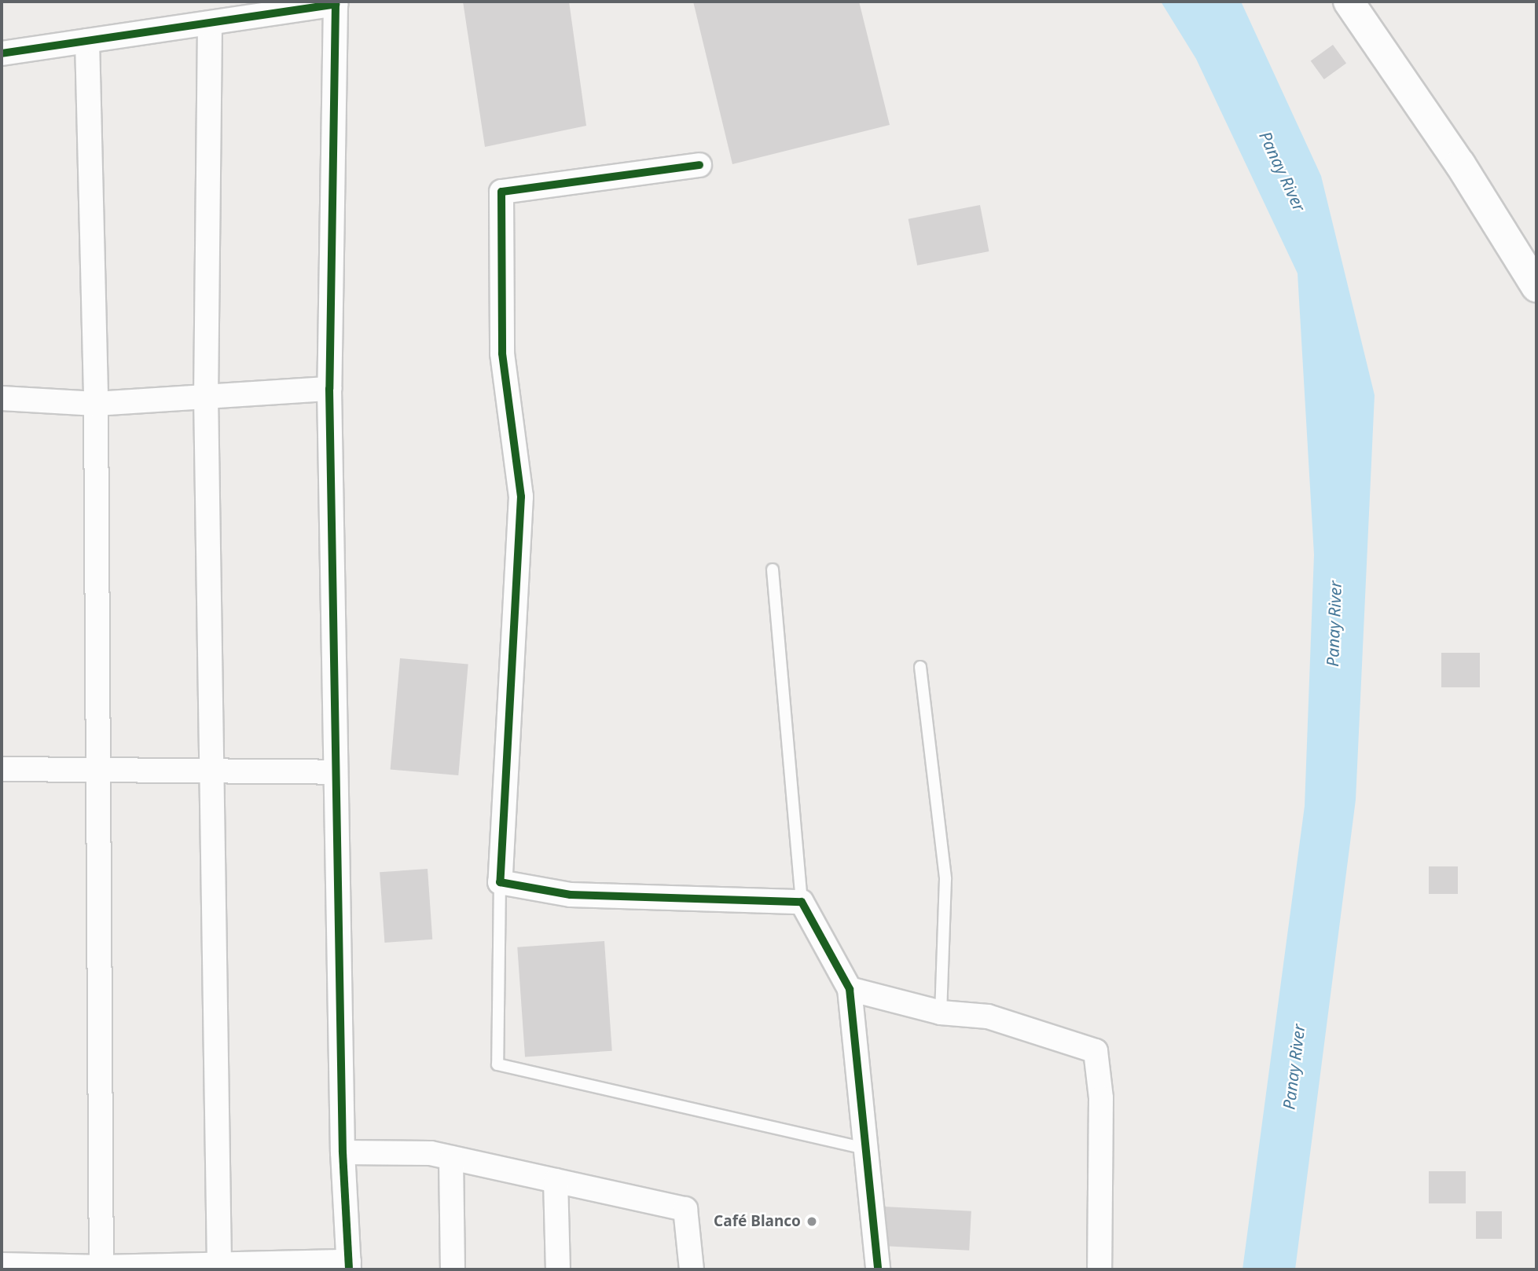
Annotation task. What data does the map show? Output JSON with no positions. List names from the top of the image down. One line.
{"water":["Panay River"],"places":["Café Blanco"]}
